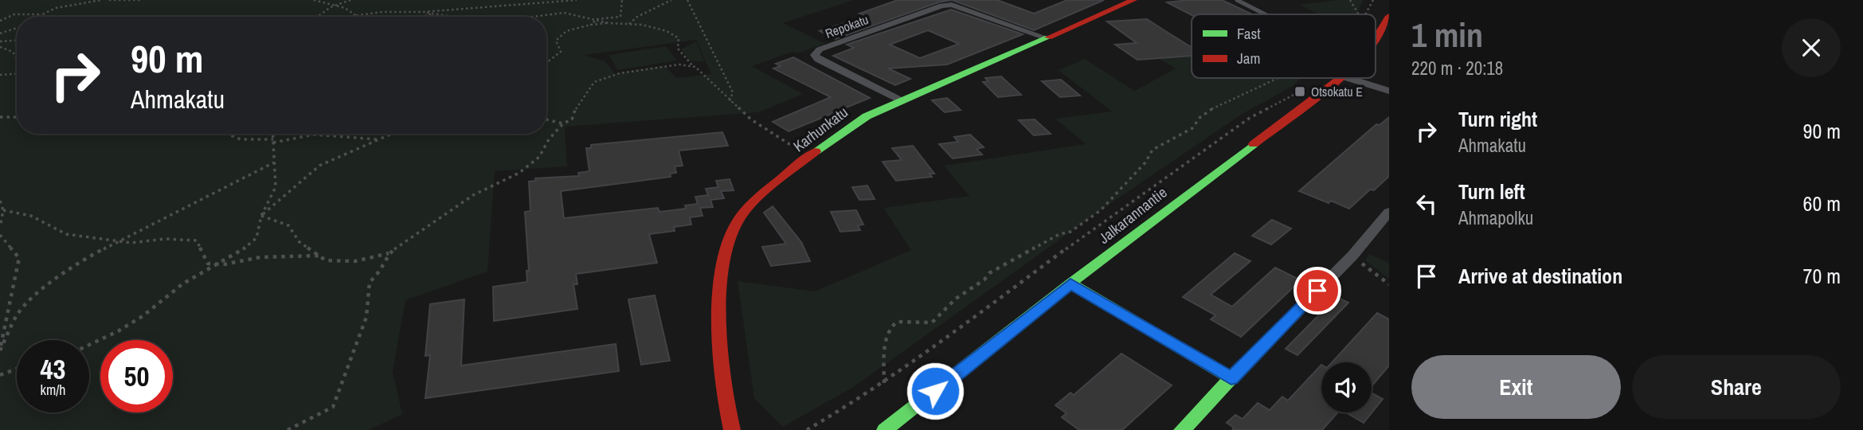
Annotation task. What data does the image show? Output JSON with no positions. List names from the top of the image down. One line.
{"streets":{"street":["Repokatu","Karhunkatu","Jalkarannantie"]},"crossings":[["Repokatu","Karhunkatu"]],"places":{"transit":["Otsokatu E"]},"legend":["Fast","Jam"],"page":{"heading":["1 min","220 m · 20:18"],"turn":["90 m","Ahmakatu"],"list":[{"name":"Turn right","note":"Ahmakatu","value":"90 m"},{"name":"Turn left","note":"Ahmapolku","value":"60 m"},{"name":"Arrive at destination","value":"70 m"}],"speed":"43 km/h","limit":"50","buttons":["Exit","Share"]}}
